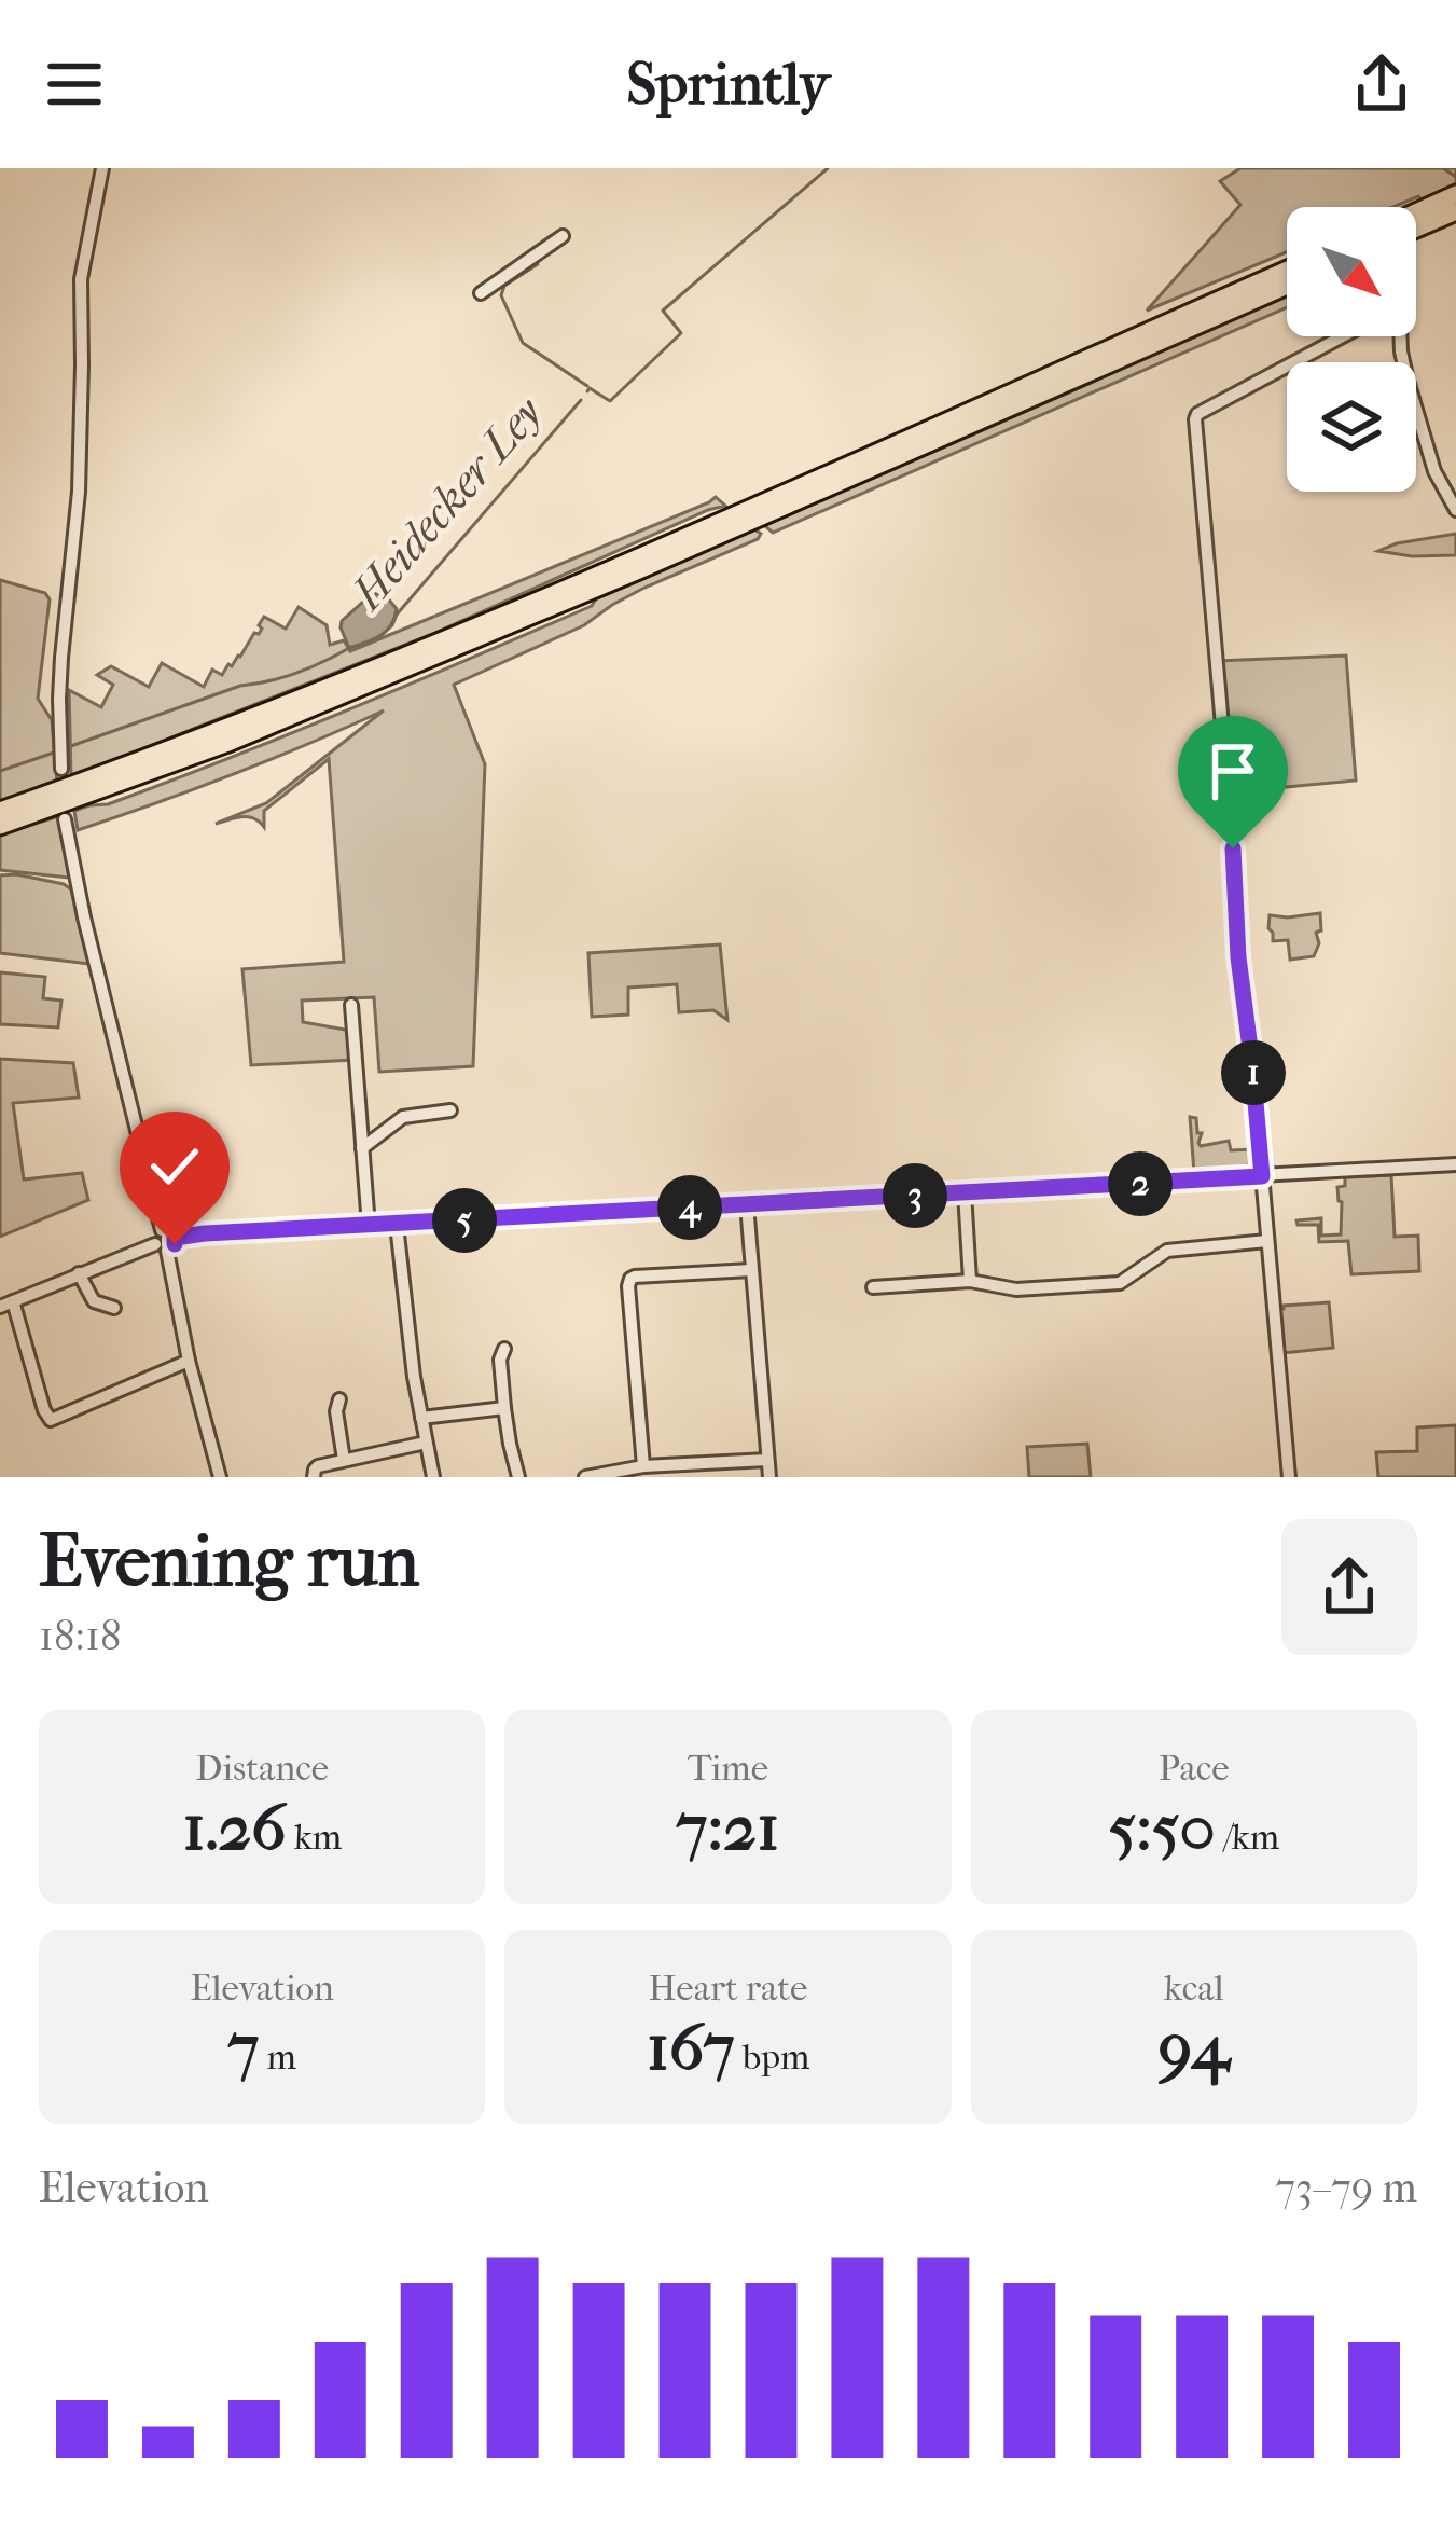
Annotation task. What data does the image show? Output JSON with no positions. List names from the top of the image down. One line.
{"water":["Heidecker Ley"],"north":"bottom right","page":{"header":"Sprintly","pins":["1","2","3","4","5"],"heading":["Evening run","18:18"],"stats":[["Distance","1.26 km"],["Time","7:21"],["Pace","5:50 /km"],["Elevation","7 m"],["Heart rate","167 bpm"],["kcal","94"]],"chart":["Elevation","73–79 m"]}}
